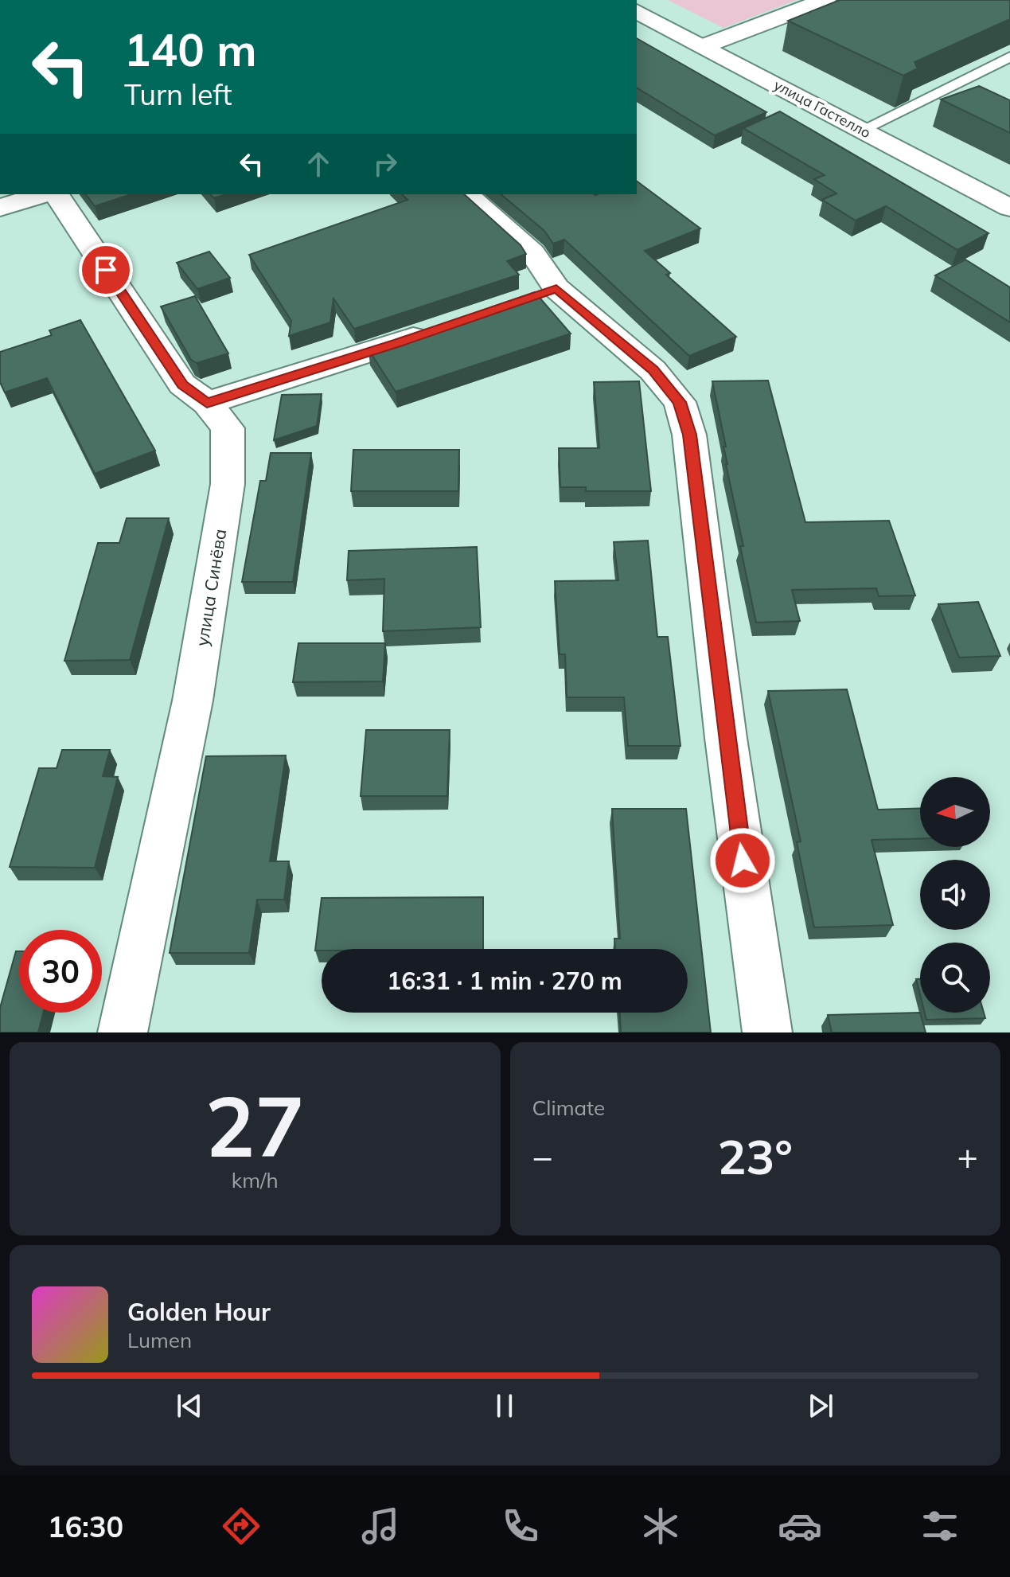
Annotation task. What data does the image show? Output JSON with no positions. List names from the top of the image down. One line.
{"streets":{"street":["улица Гастелло","улица Синёва"]},"north":"left","page":{"turn":["140 m","Turn left"],"limit":"30","trip":"16:31 · 1 min · 270 m","tile":[["27","km/h"],"Climate"],"heat":["−","23°","+"],"song":["Golden Hour","Lumen"],"tabs":"16:30"}}
